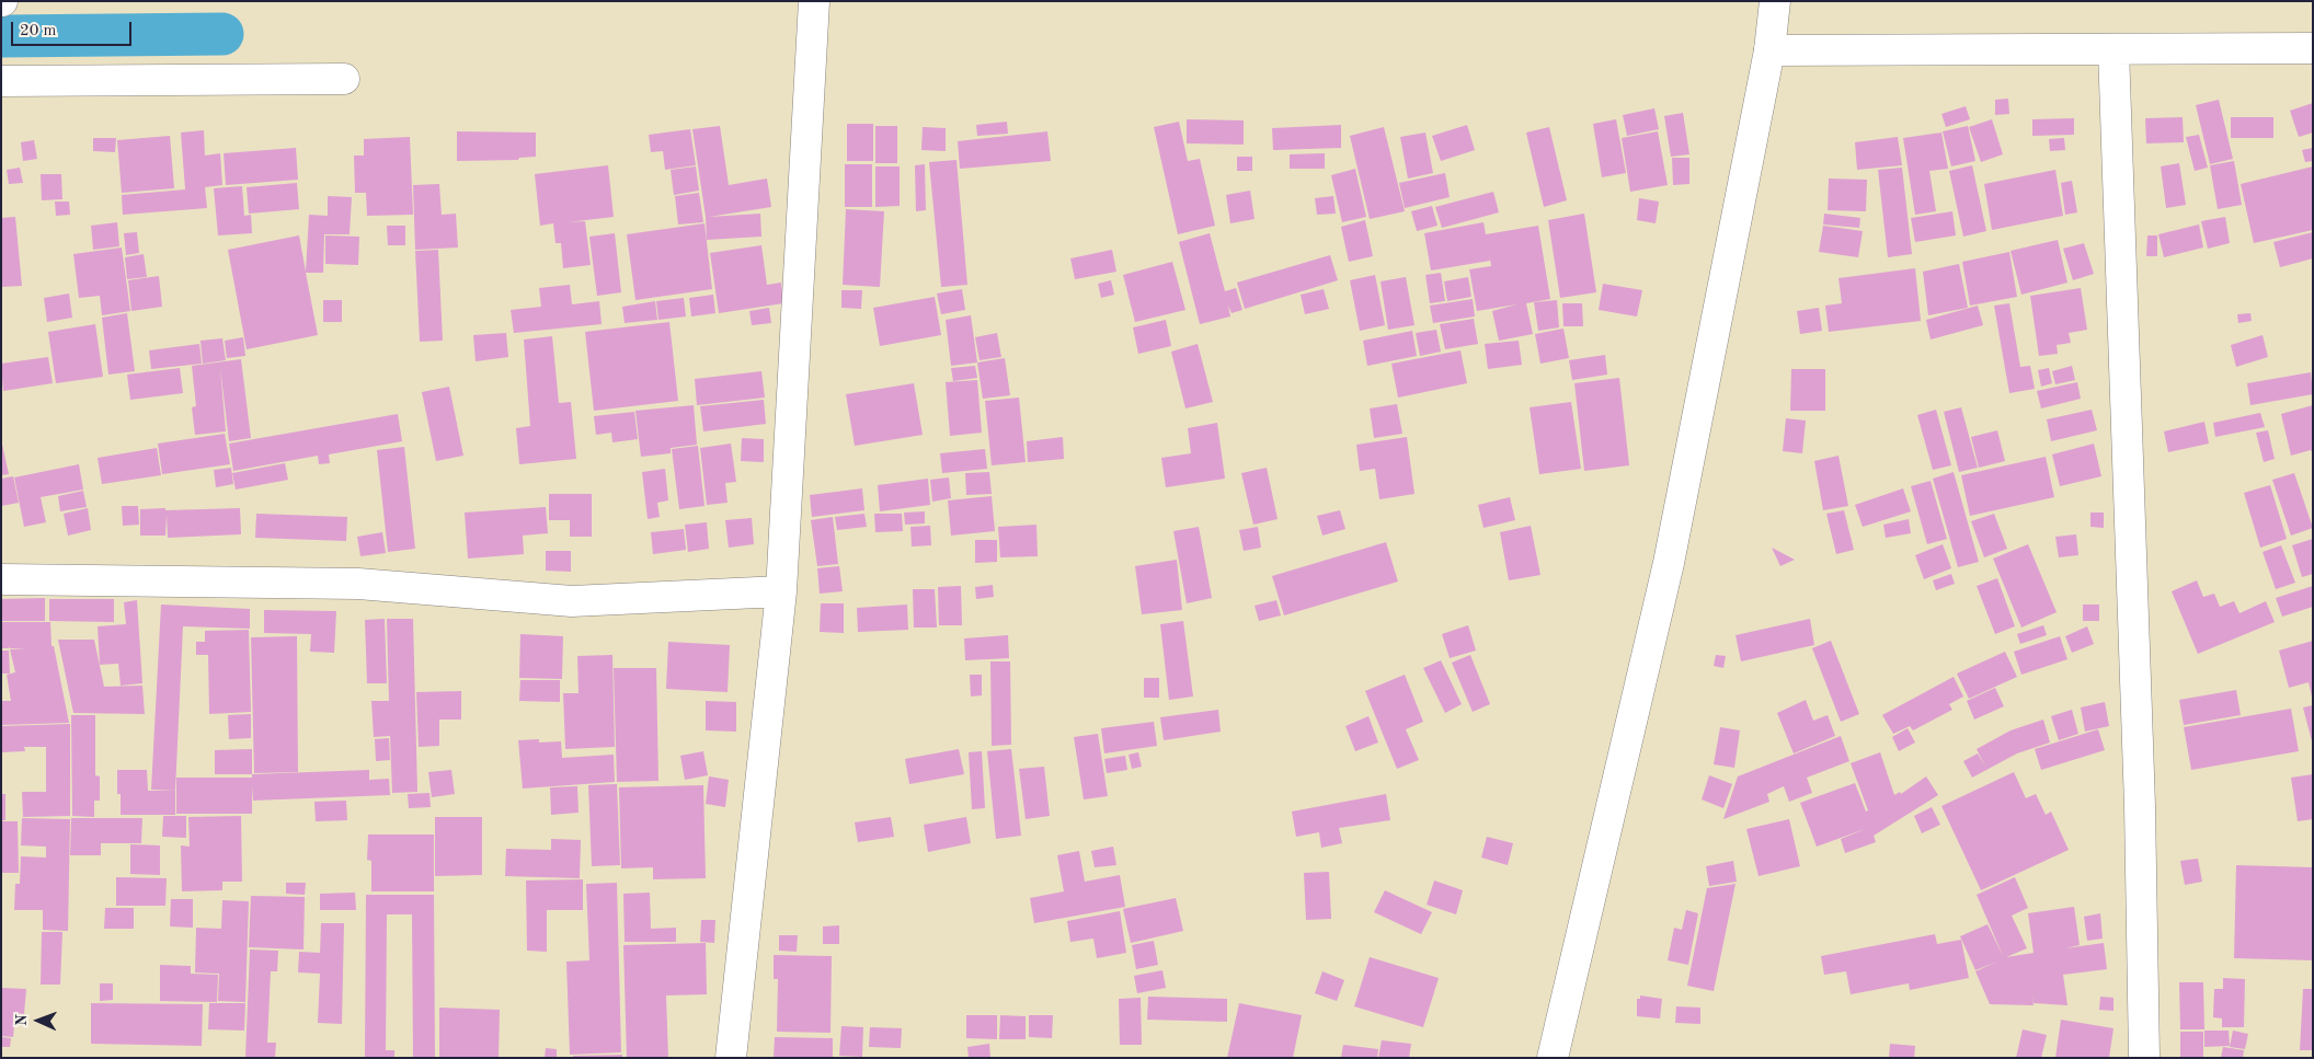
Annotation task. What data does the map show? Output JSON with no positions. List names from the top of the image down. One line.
{"scale_bar":"20 m","north":"left"}
